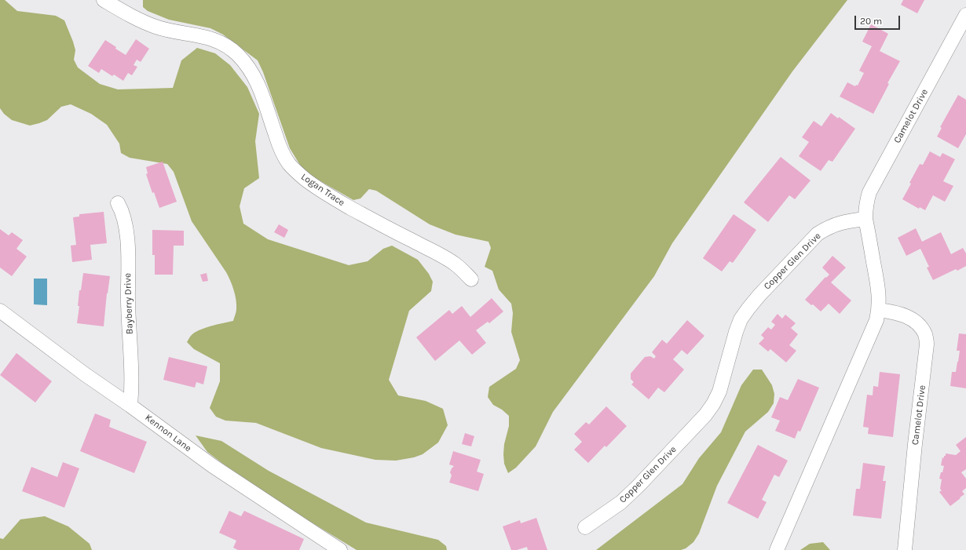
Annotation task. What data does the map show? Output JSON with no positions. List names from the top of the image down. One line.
{"streets":{"street":["Camelot Drive","Logan Trace","Copper Glen Drive","Bayberry Drive","Kennon Lane"]},"crossings":[["Camelot Drive","Copper Glen Drive"],["Bayberry Drive","Kennon Lane"]],"scale_bar":"20 m"}
